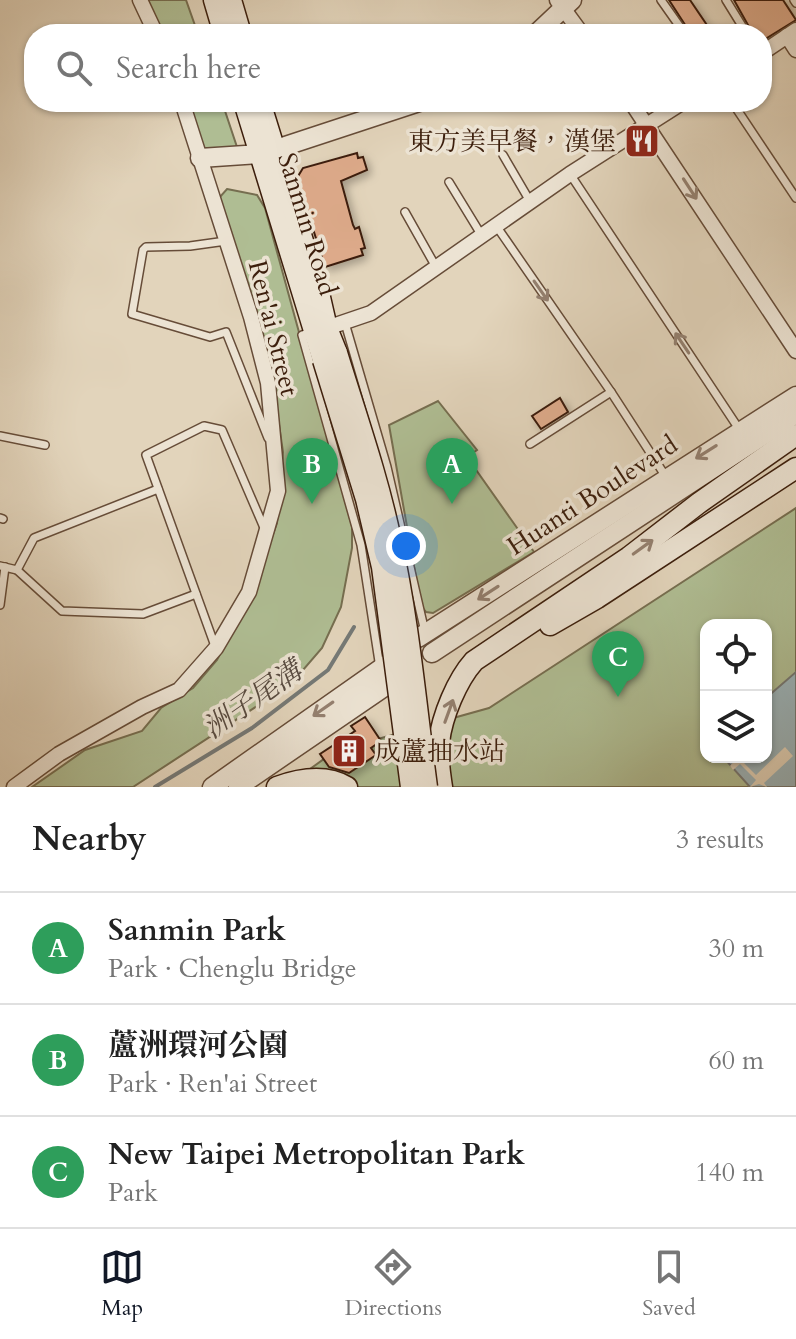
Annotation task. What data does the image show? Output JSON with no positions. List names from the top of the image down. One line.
{"streets":{"main road":["Sanmin Road"],"street":["Ren'ai Street","Huanti Boulevard"]},"water":["洲子尾溝"],"places":{"restaurant":["東方美早餐，漢堡"],"building":["成蘆抽水站"]},"page":{"search":"Search here","pins":["A","B","C"],"heading":["Nearby","3 results"],"list":[{"mark":"A","name":"Sanmin Park","note":"Park · Chenglu Bridge","value":"30 m"},{"mark":"B","name":"蘆洲環河公園","note":"Park · Ren'ai Street","value":"60 m"},{"mark":"C","name":"New Taipei Metropolitan Park","note":"Park","value":"140 m"}],"nav":["Map","Directions","Saved"]}}
